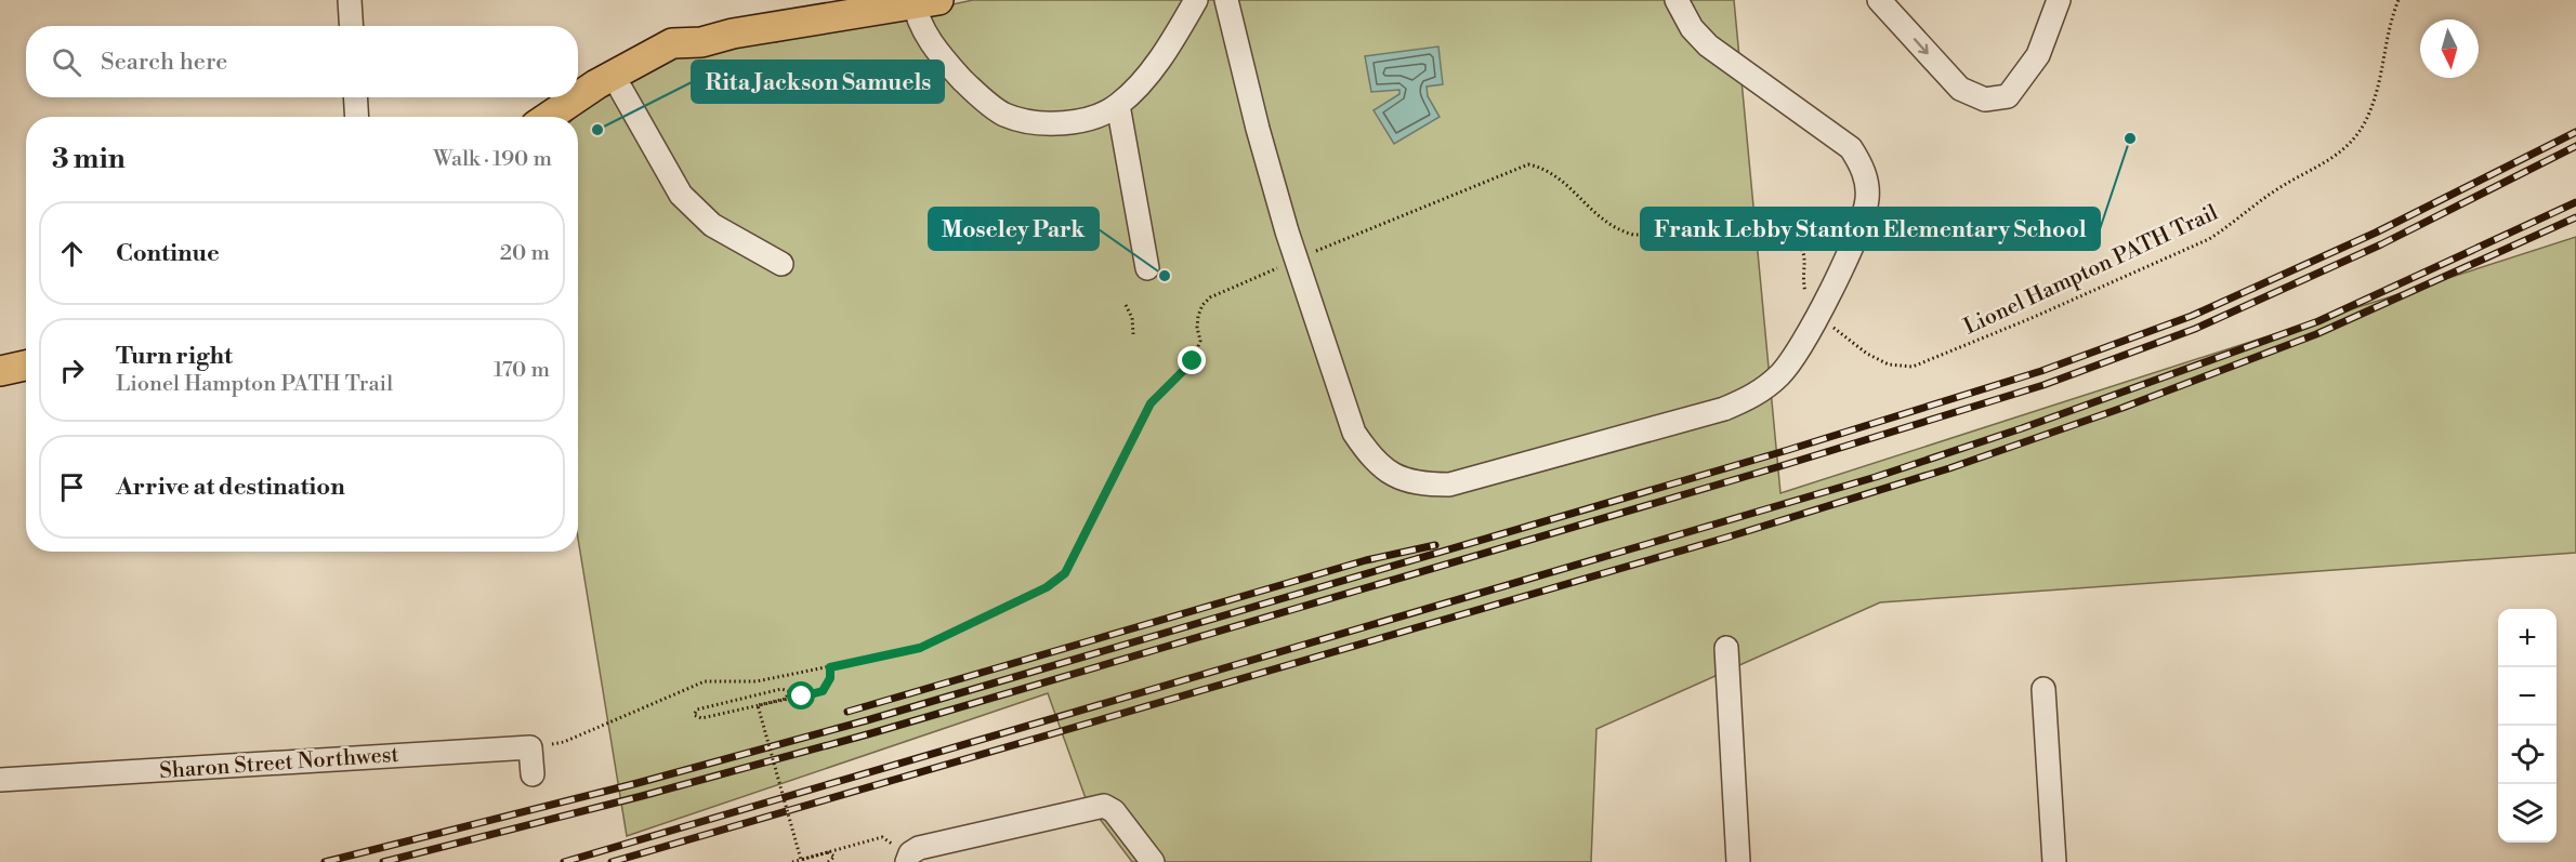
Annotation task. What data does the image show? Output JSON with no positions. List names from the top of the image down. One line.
{"streets":{"street":["Sharon Street Northwest"],"path":["Lionel Hampton PATH Trail"]},"places":["Rita Jackson Samuels","Frank Lebby Stanton Elementary School","Moseley Park"],"north":"bottom","page":{"search":"Search here","heading":["3 min","Walk · 190 m"],"list":[["Continue","20 m"],["Turn right","Lionel Hampton PATH Trail","170 m"],"Arrive at destination"],"map_buttons":["+","−"]}}
